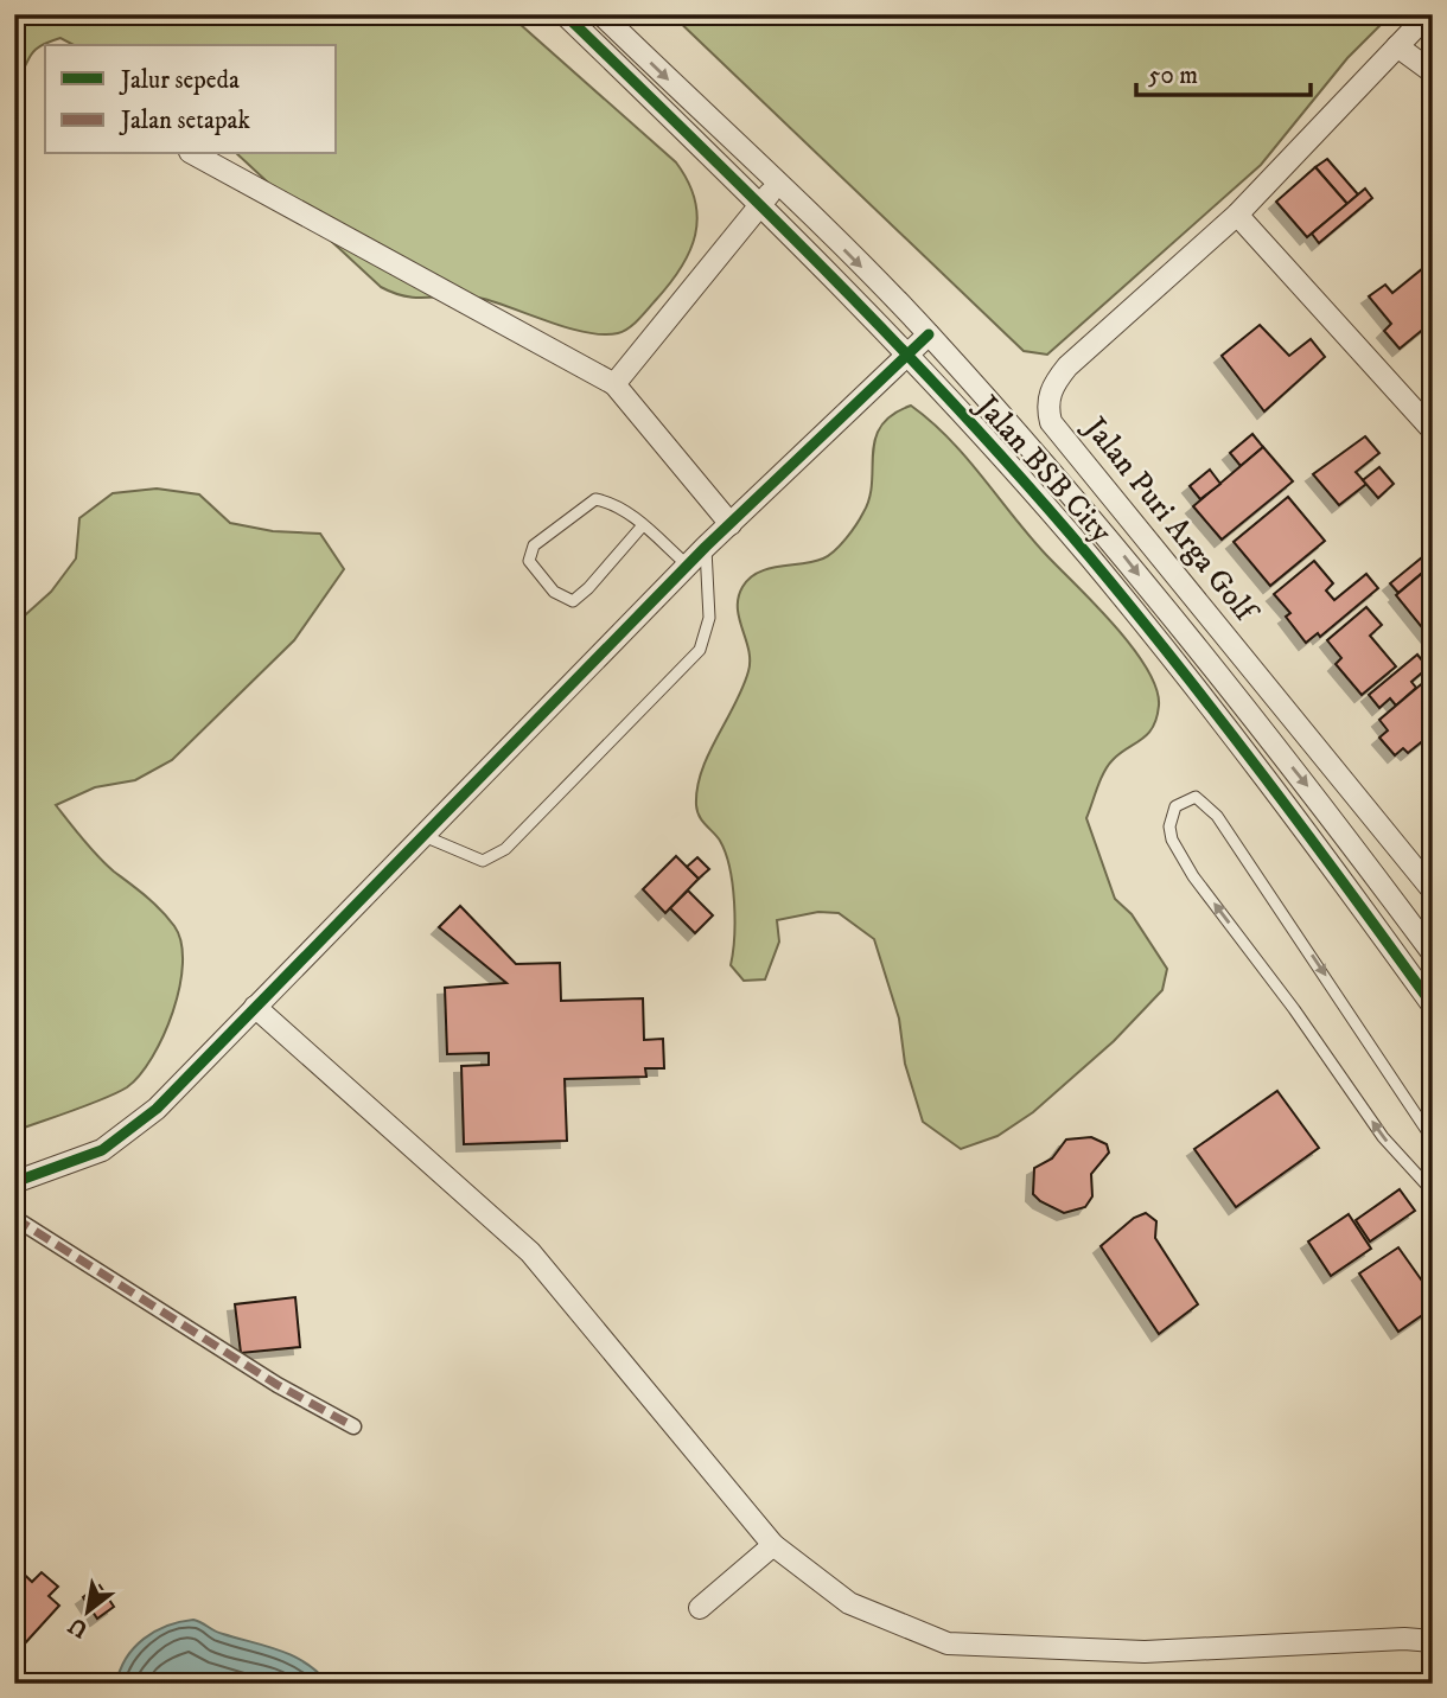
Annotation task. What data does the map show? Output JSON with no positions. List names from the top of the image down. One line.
{"streets":{"street":["Jalan BSB City","Jalan Puri Arga Golf"]},"legend":["Jalur sepeda","Jalan setapak"],"scale_bar":"50 m","north":"bottom left"}
